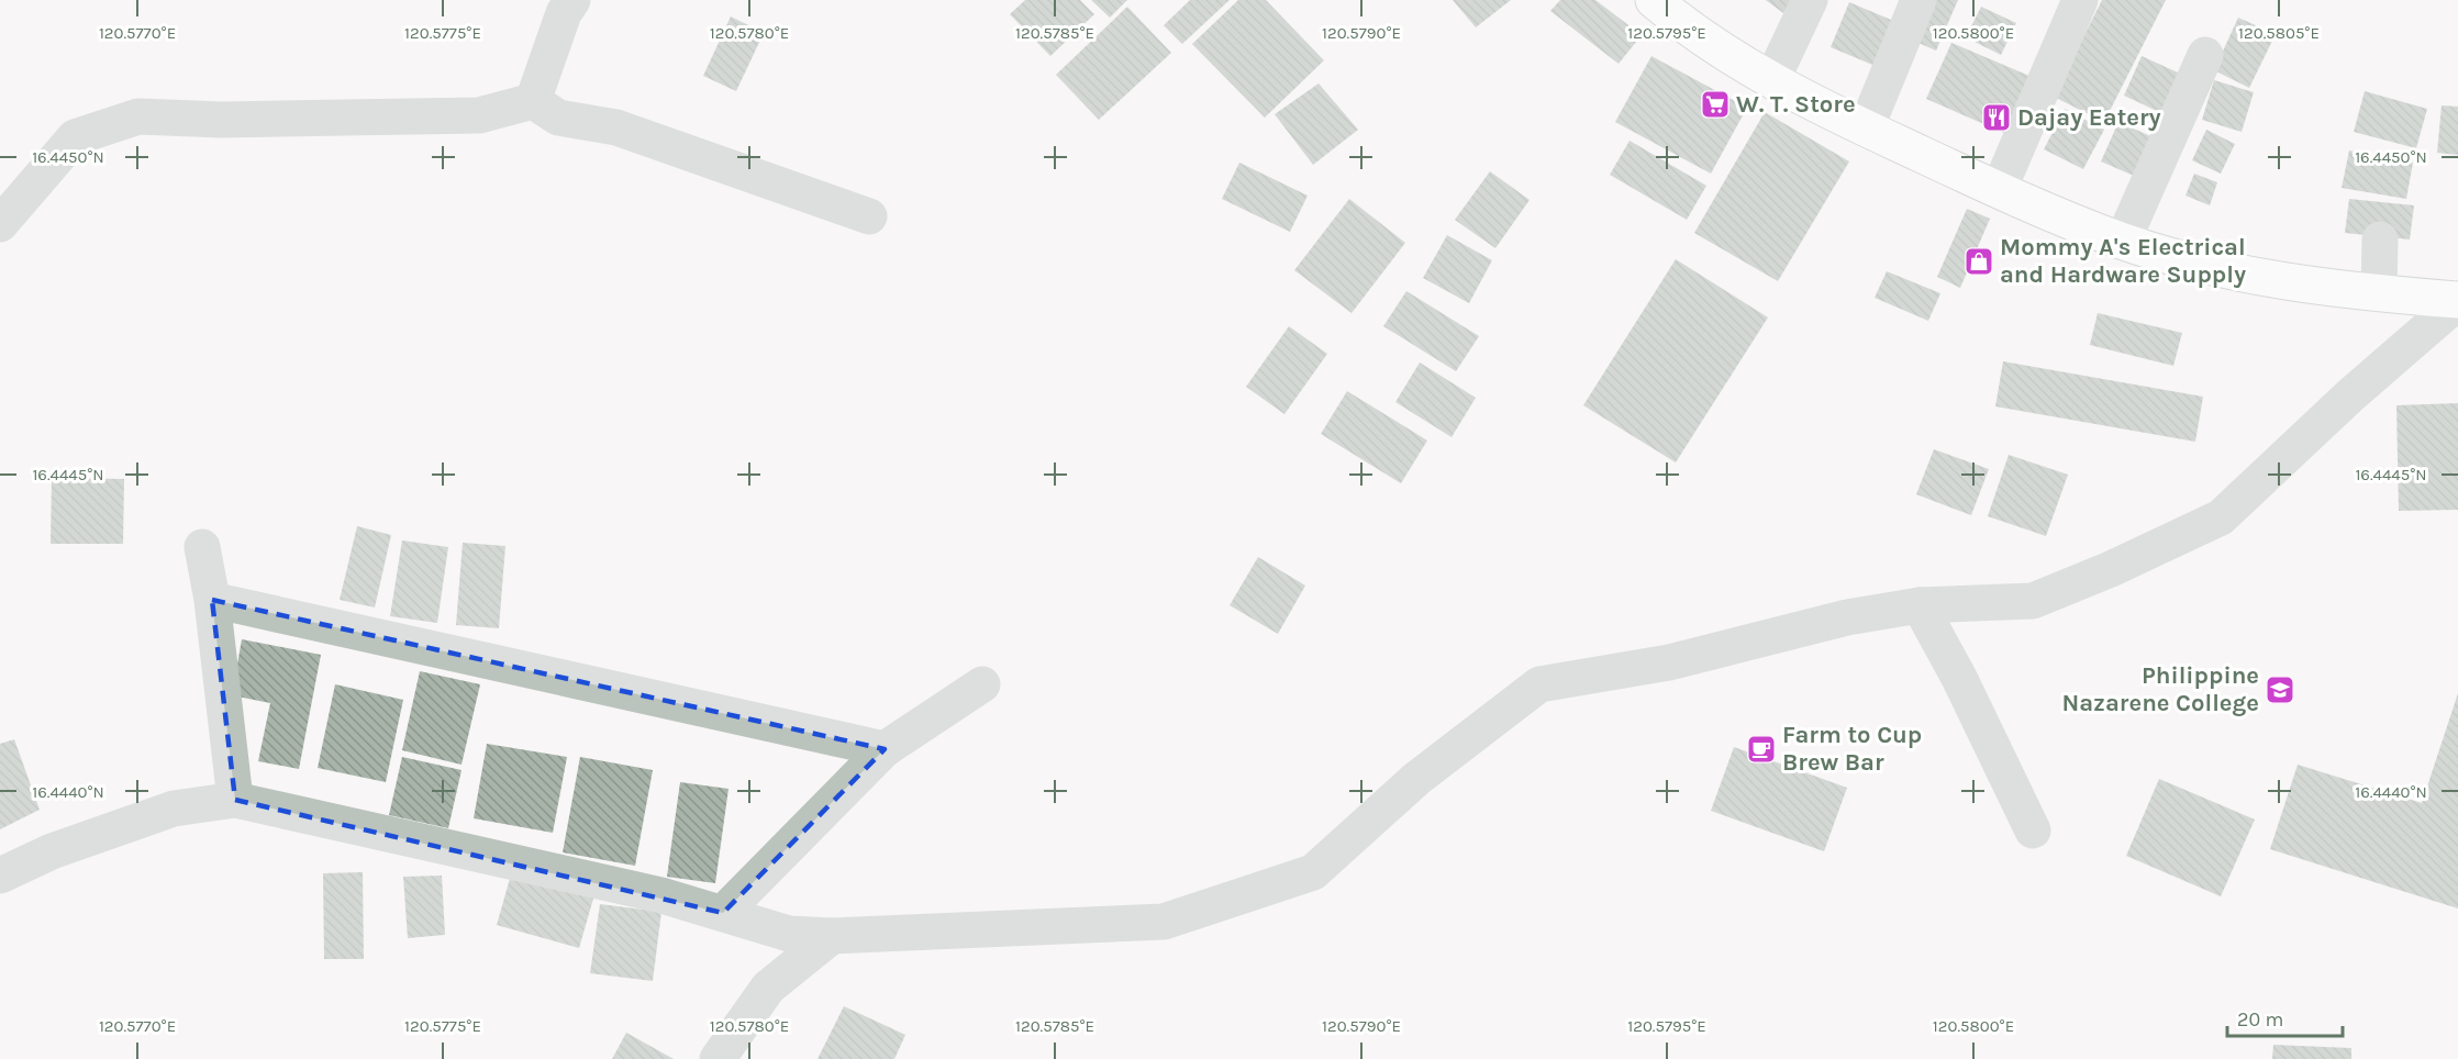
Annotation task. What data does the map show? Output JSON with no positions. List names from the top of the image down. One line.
{"places":{"supermarket":["W. T. Store"],"restaurant":["Dajay Eatery"],"shop":["Mommy A's Electrical and Hardware Supply"],"school or university":["Philippine Nazarene College"],"cafe":["Farm to Cup Brew Bar"]},"scale_bar":"20 m","coordinates":["120.5770°E","120.5775°E","120.5780°E","120.5785°E","120.5790°E","120.5795°E","120.5800°E","120.5805°E","16.4450°N","16.4445°N","16.4440°N"]}
